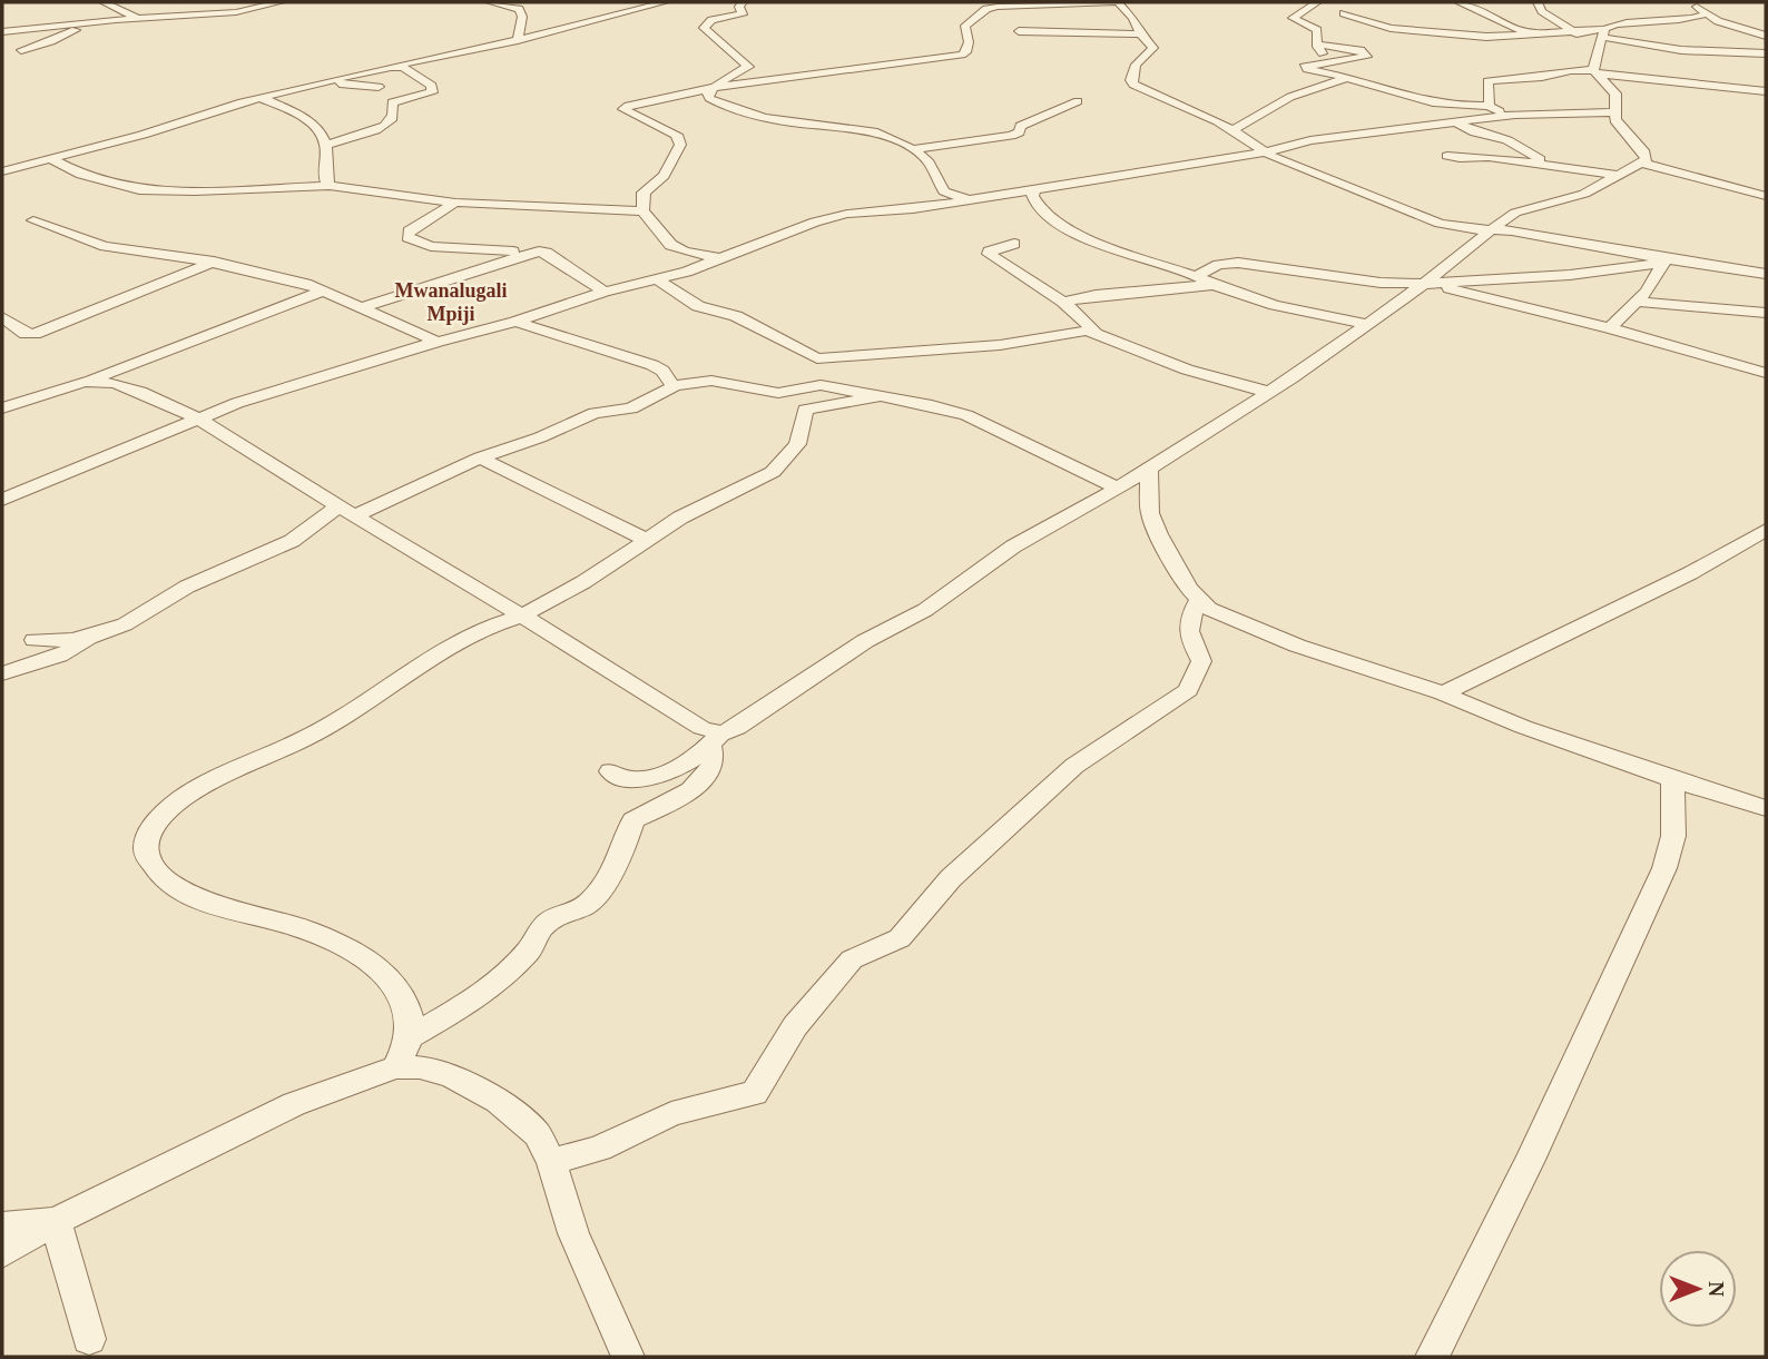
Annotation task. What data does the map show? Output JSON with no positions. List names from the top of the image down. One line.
{"districts":["Mwanalugali Mpiji"],"north":"right"}
